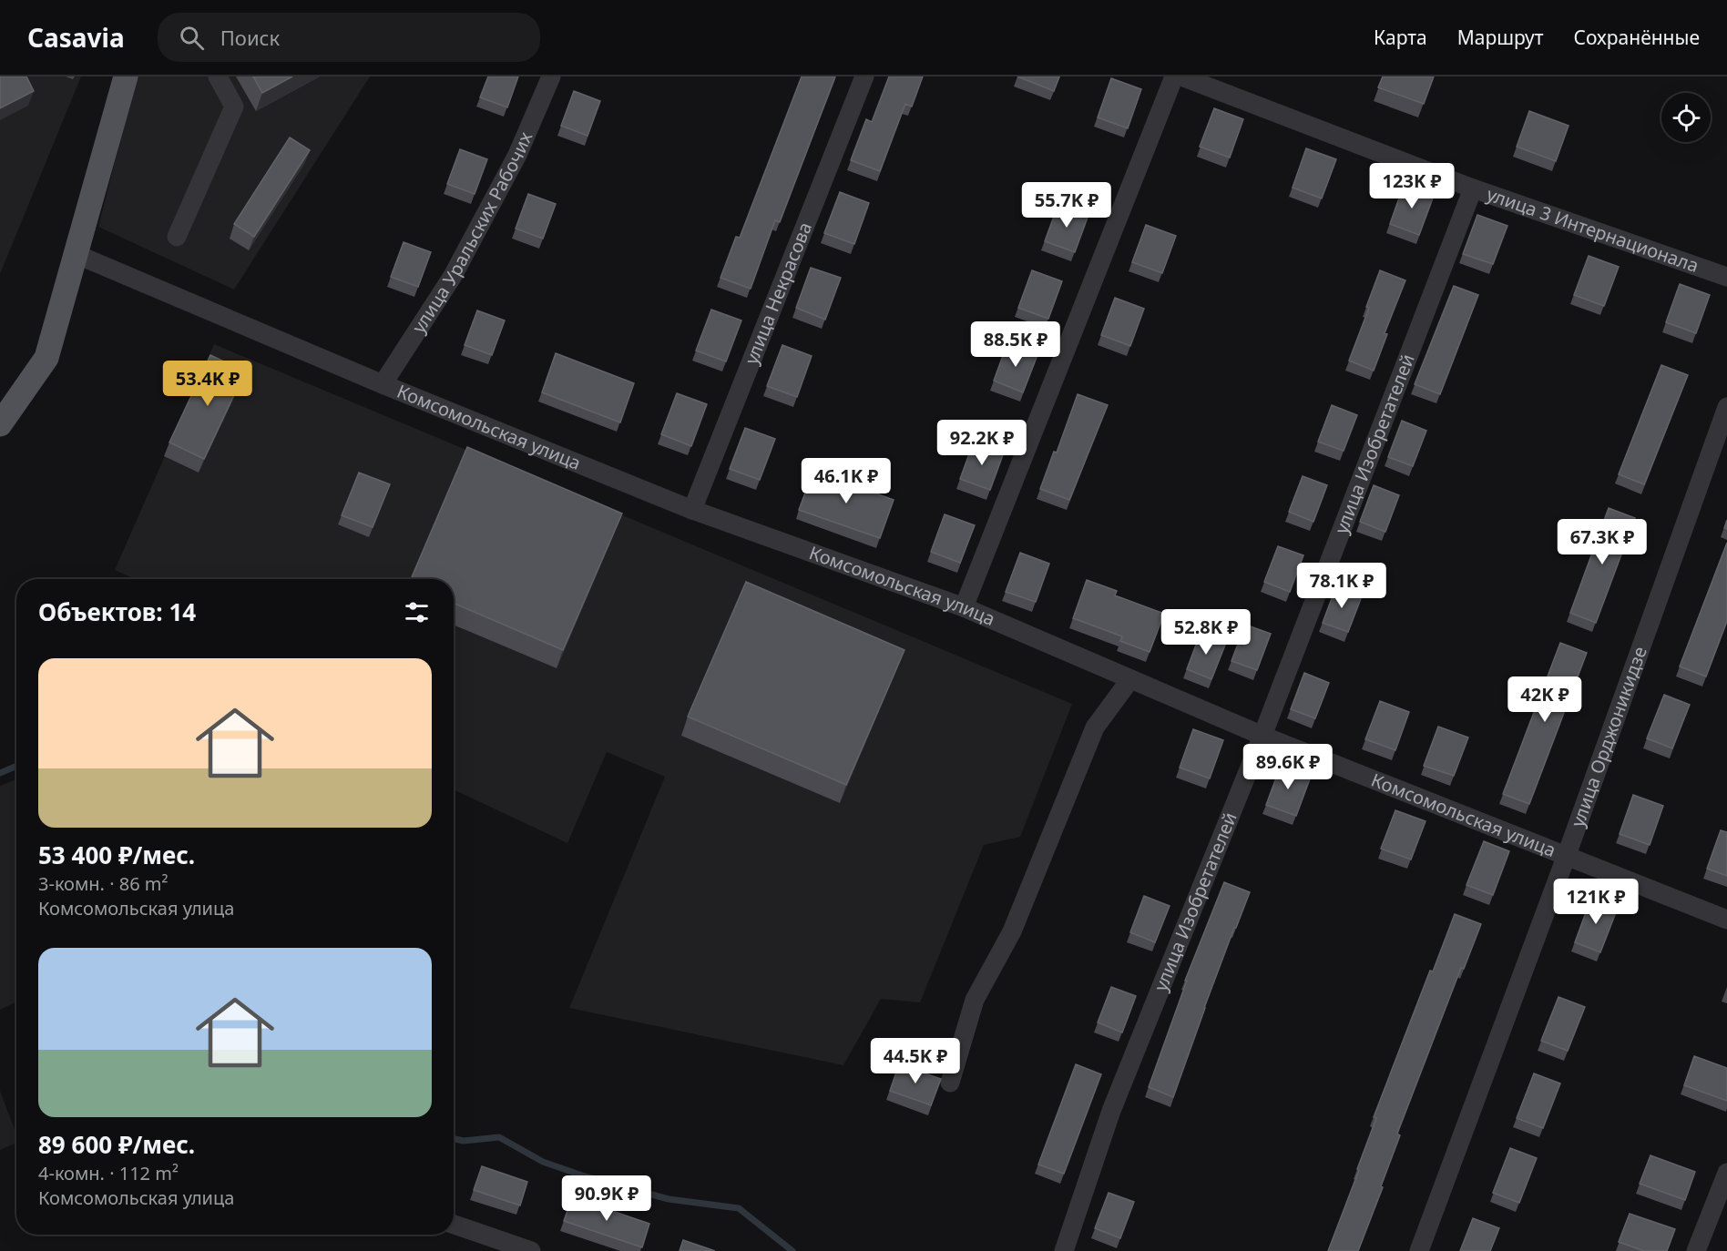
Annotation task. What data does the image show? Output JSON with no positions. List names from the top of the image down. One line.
{"streets":{"street":["улица 3 Интернационала","улица Уральских Рабочих","улица Некрасова","Комсомольская улица","улица Изобретателей","улица Орджоникидзе"]},"crossings":[["улица 3 Интернационала","улица Изобретателей"],["улица Уральских Рабочих","Комсомольская улица"],["улица Некрасова","Комсомольская улица"],["Комсомольская улица","улица Изобретателей"],["Комсомольская улица","улица Орджоникидзе"]],"page":{"header":"Casavia","search":"Поиск","nav":["Карта","Маршрут","Сохранённые"],"price":["123K ₽","55.7K ₽","88.5K ₽","53.4K ₽","92.2K ₽","46.1K ₽","67.3K ₽","78.1K ₽","52.8K ₽","42K ₽","89.6K ₽","121K ₽","44.5K ₽","90.9K ₽"],"heading":"Объектов: 14","list":[{"name":"53 400 ₽/мес.","note":"3-комн. · 86 m² · Комсомольская улица"},{"name":"89 600 ₽/мес.","note":"4-комн. · 112 m² · Комсомольская улица"}]}}
